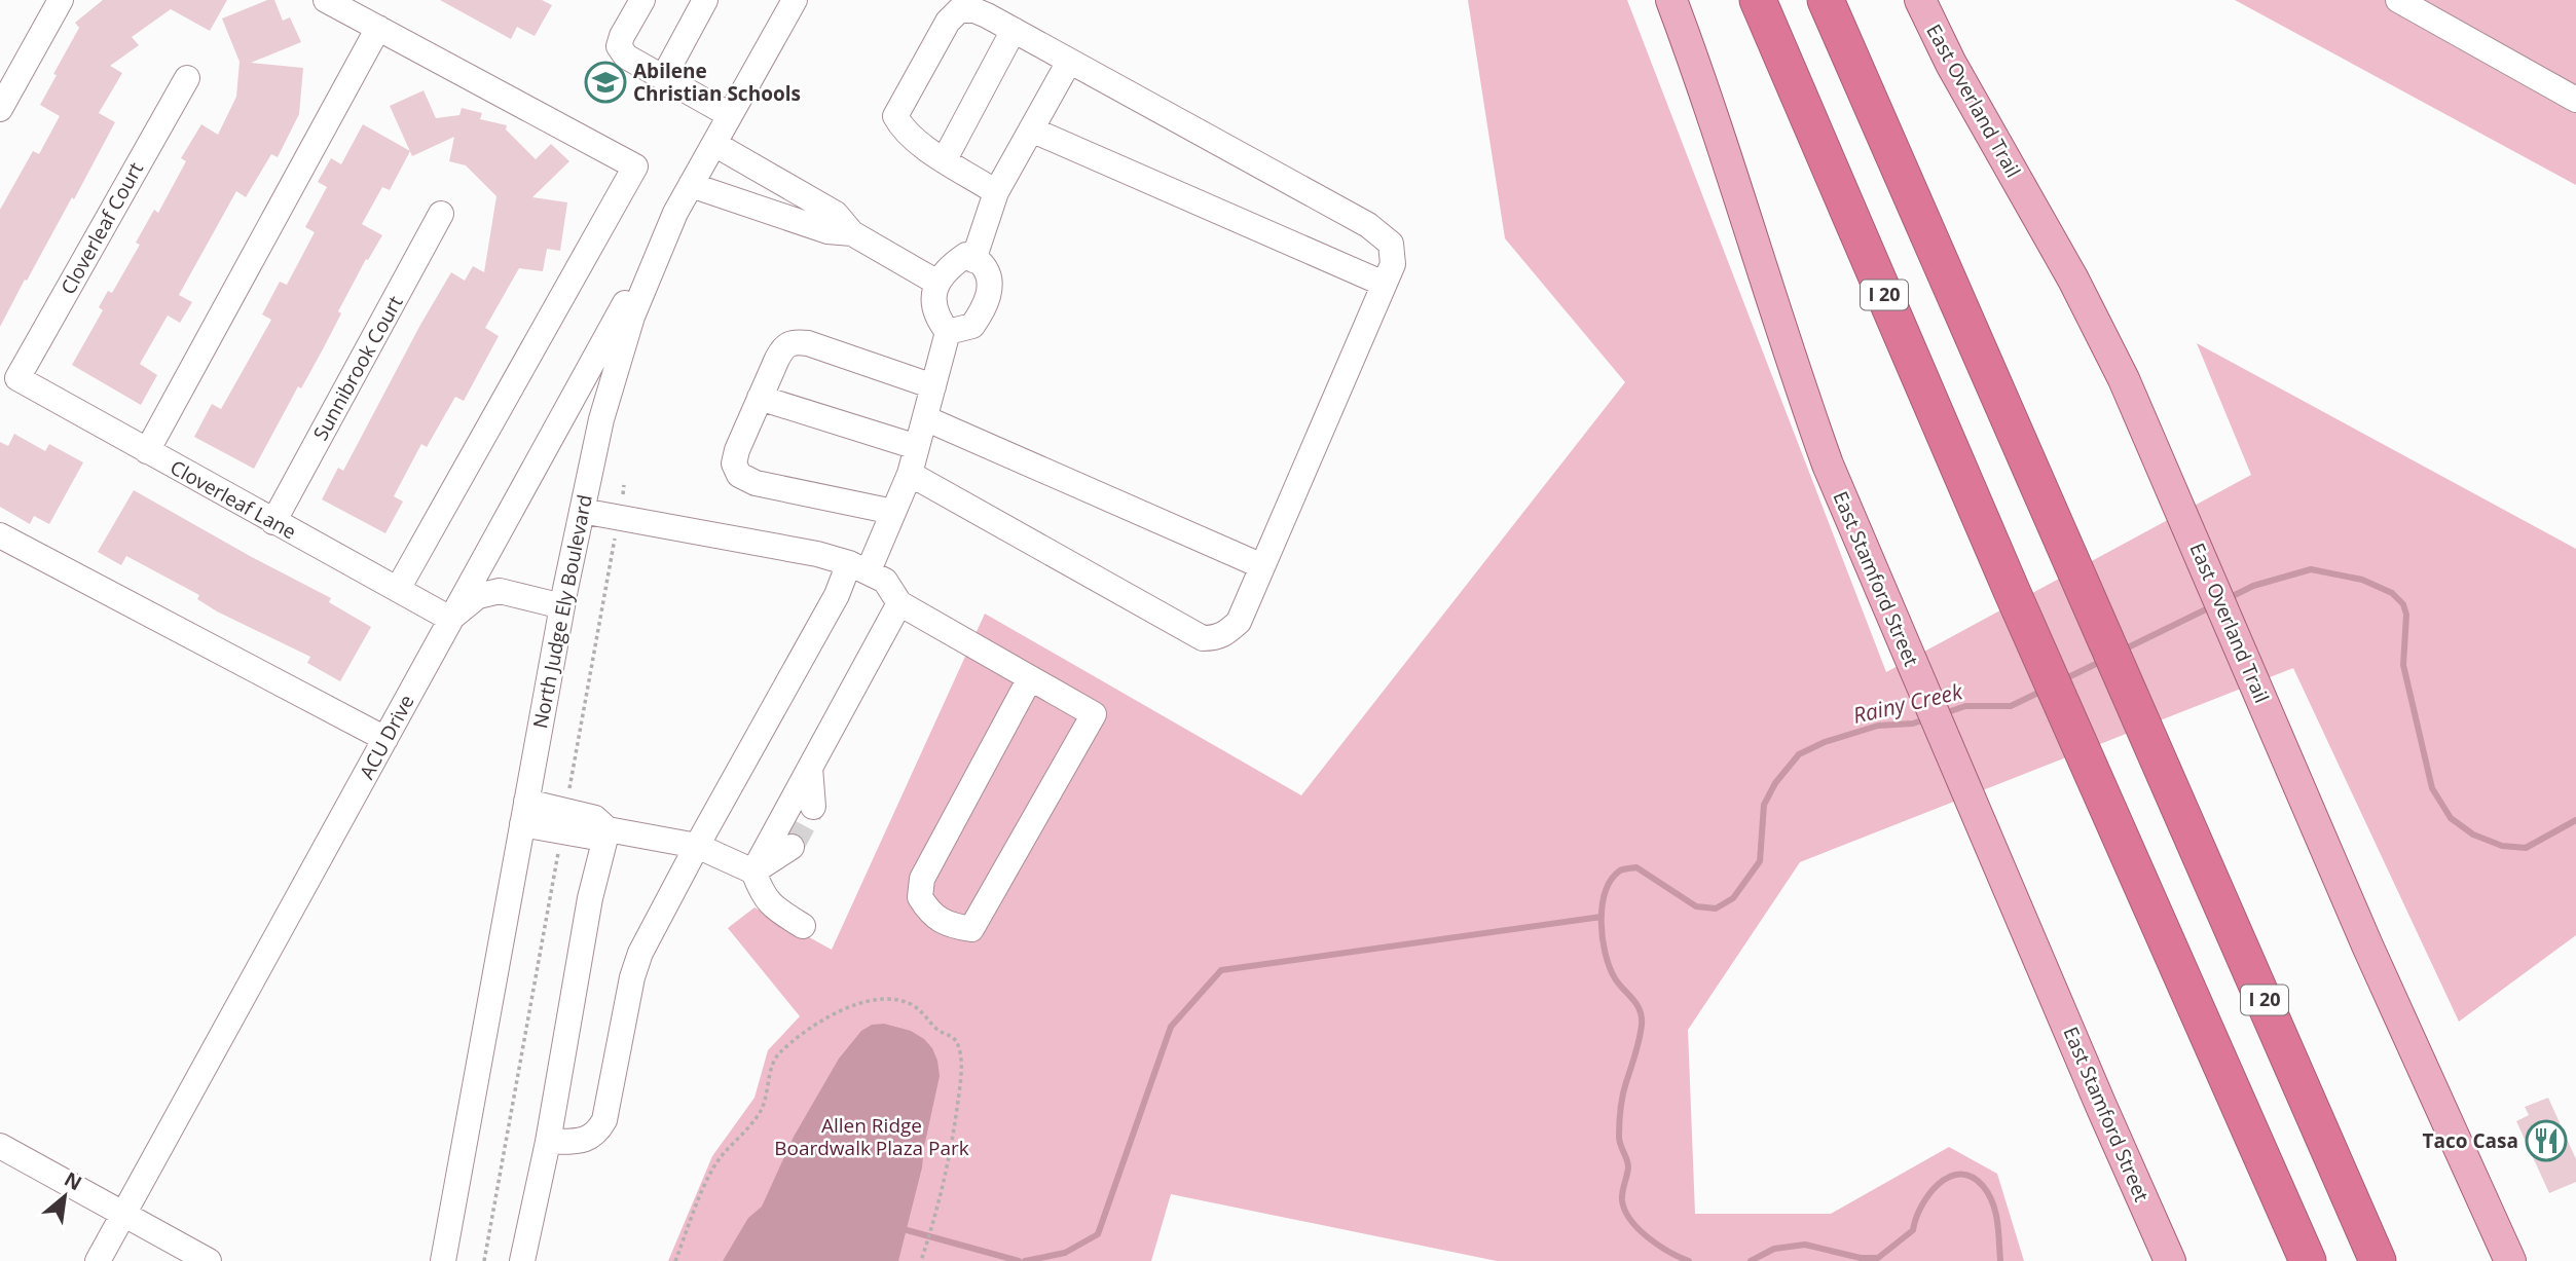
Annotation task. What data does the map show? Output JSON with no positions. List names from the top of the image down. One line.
{"streets":{"highway":["I 20"],"main road":["East Overland Trail","East Stamford Street"],"street":["Cloverleaf Court","Sunnibrook Court","Cloverleaf Lane","North Judge Ely Boulevard","ACU Drive"]},"crossings":[["Cloverleaf Court","Cloverleaf Lane"],["Sunnibrook Court","Cloverleaf Lane"],["Cloverleaf Lane","ACU Drive"],["North Judge Ely Boulevard","ACU Drive"]],"water":["Rainy Creek"],"parks":["Allen Ridge Boardwalk Plaza Park"],"places":{"school or university":["Abilene Christian Schools"],"restaurant":["Taco Casa"]},"north":"top right"}
